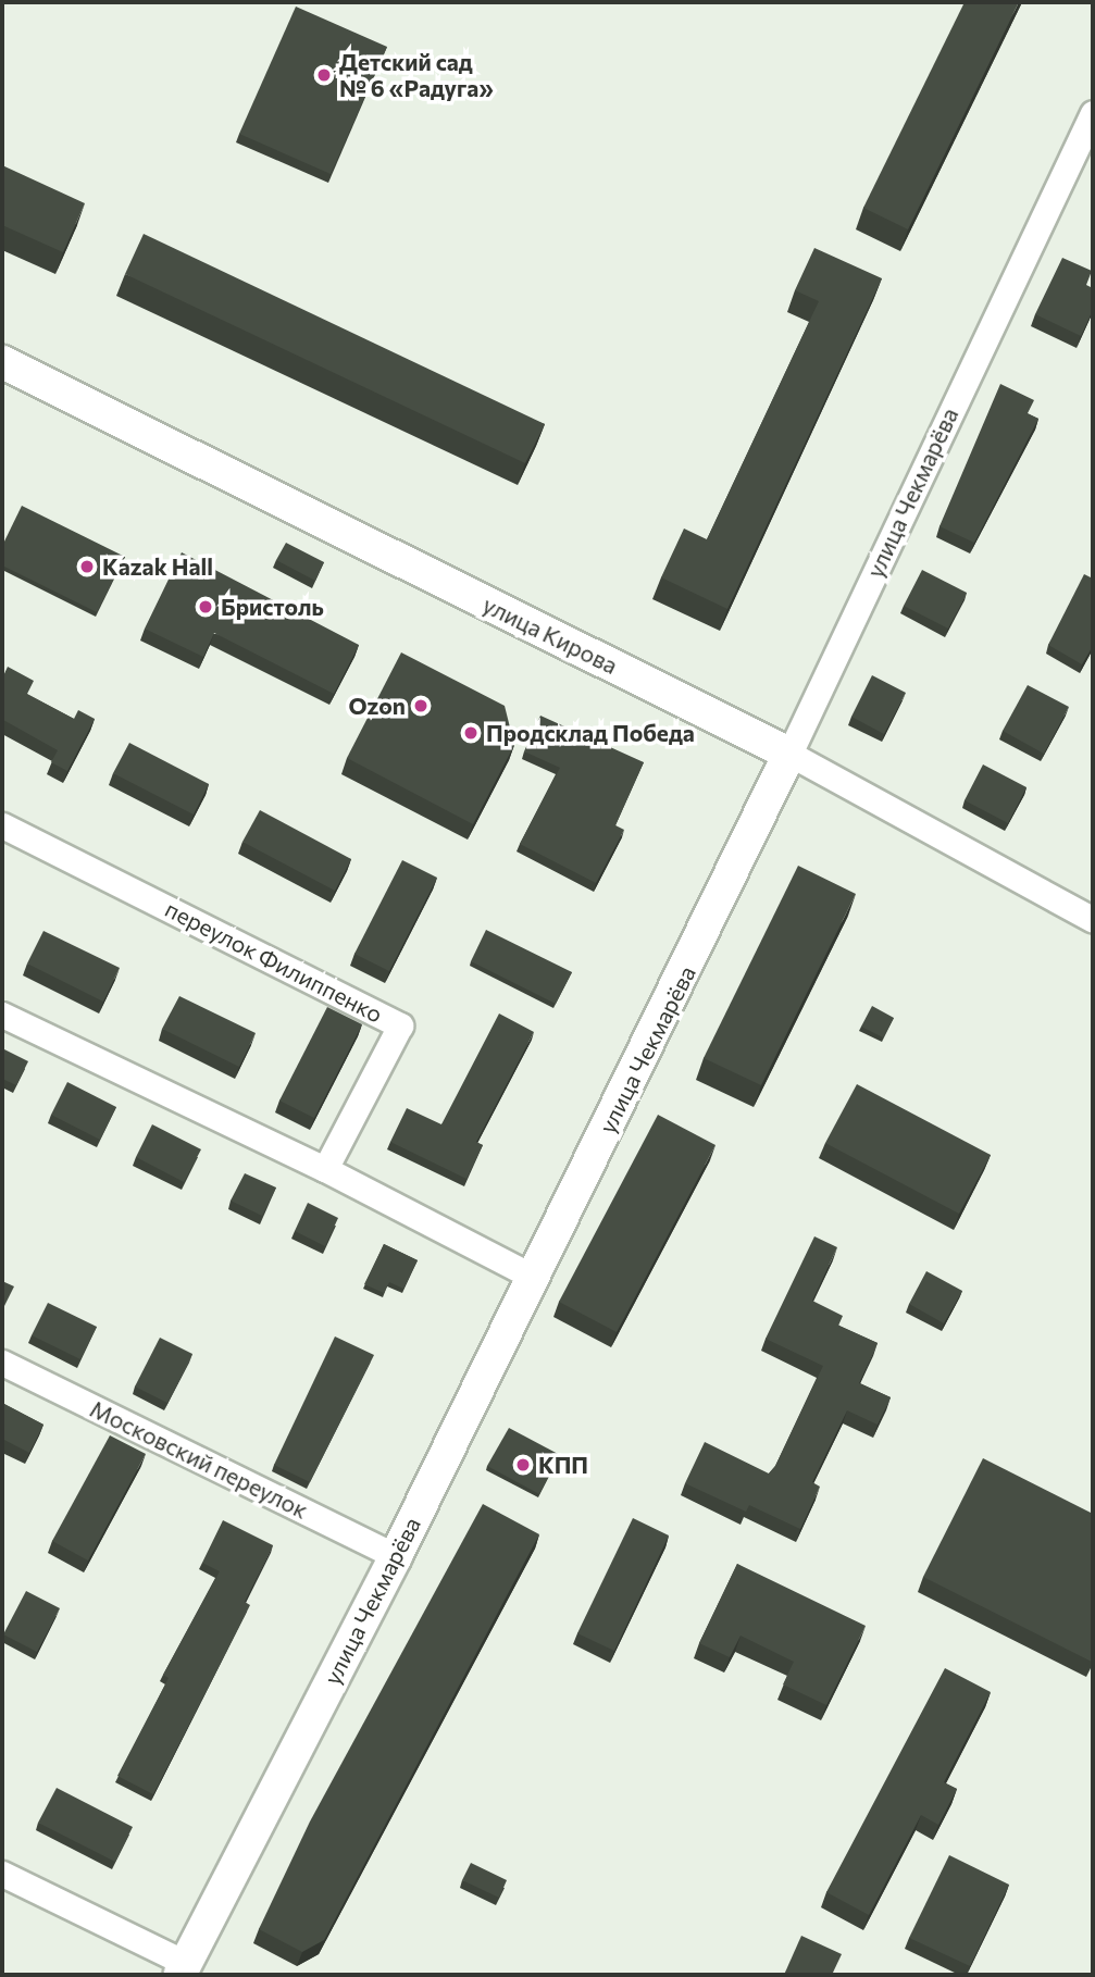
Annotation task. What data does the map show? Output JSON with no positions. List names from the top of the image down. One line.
{"streets":{"street":["улица Чекмарёва","улица Кирова","переулок Филиппенко","Московский переулок"]},"crossings":[["улица Чекмарёва","улица Кирова"],["улица Чекмарёва","Московский переулок"]],"places":["Детский сад № 6 «Радуга»","Kazak Hall","Бристоль","Ozon","Продсклад Победа","КПП"]}
